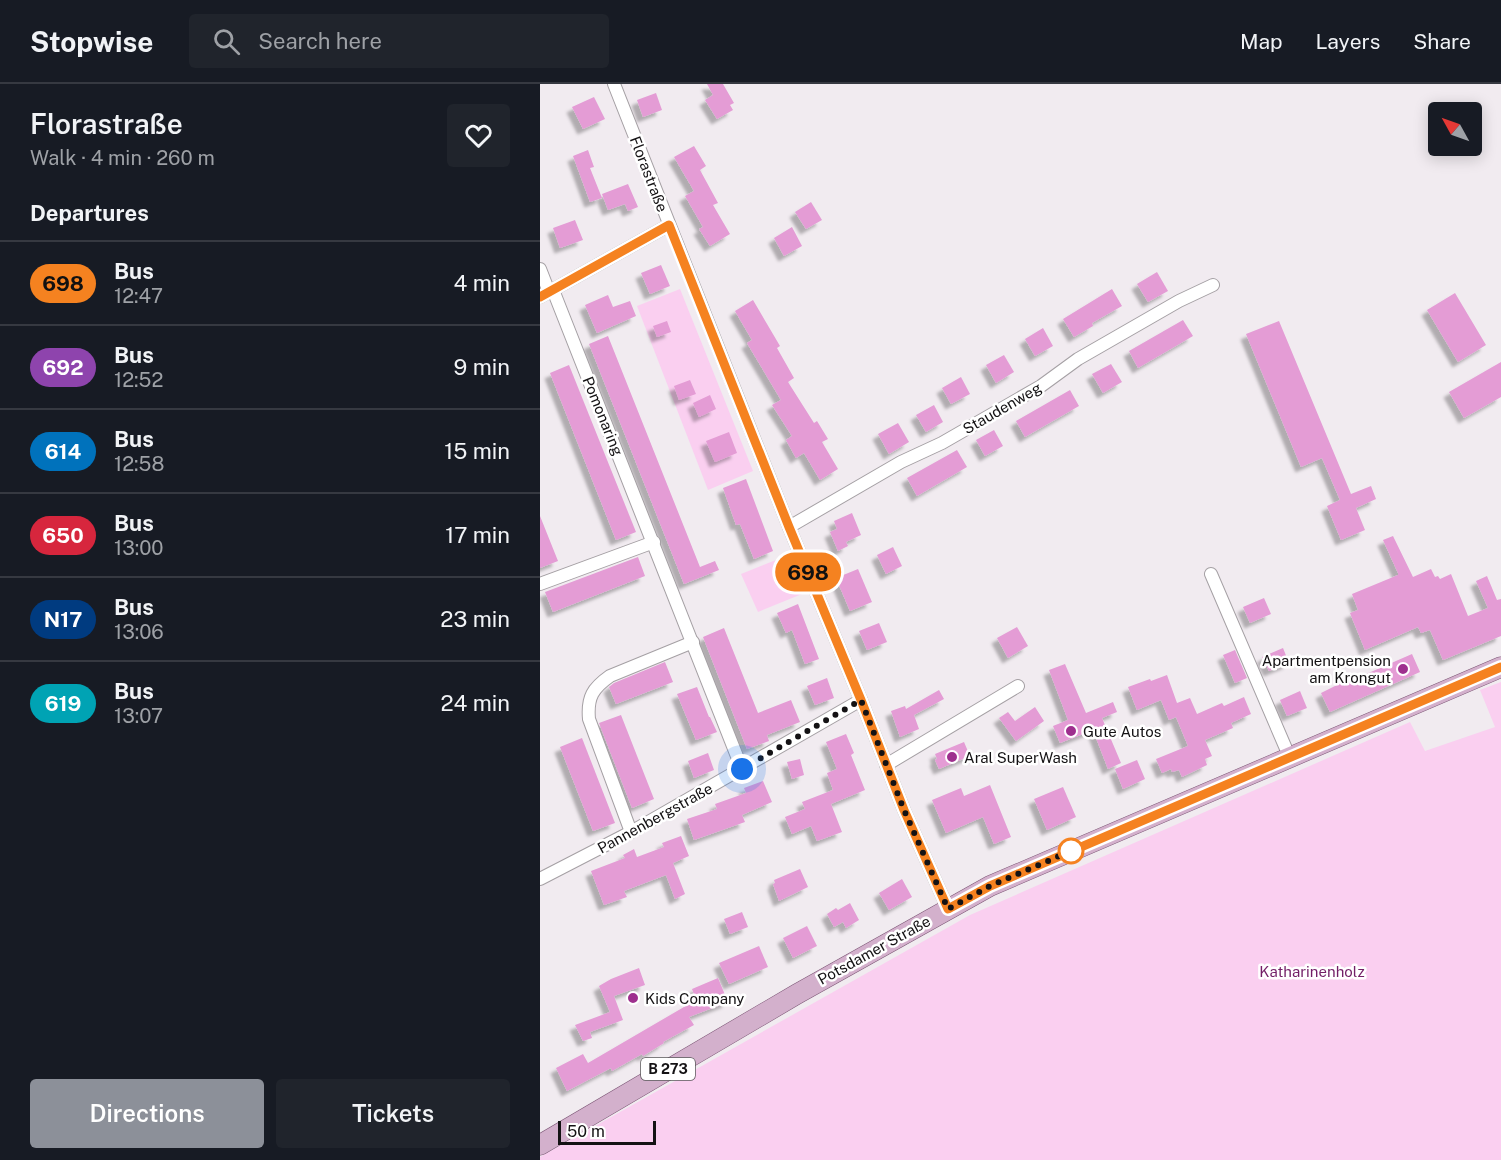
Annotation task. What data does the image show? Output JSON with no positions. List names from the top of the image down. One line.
{"streets":{"main road":["Potsdamer Straße","B 273"],"street":["Florastraße","Staudenweg","Pomonaring","Pannenbergstraße"]},"crossings":[["Florastraße","Staudenweg"],["Florastraße","Pannenbergstraße"],["Florastraße","Potsdamer Straße"],["Pomonaring","Pannenbergstraße"]],"parks":["Katharinenholz"],"places":["Apartmentpension am Krongut","Gute Autos","Aral SuperWash","Kids Company"],"lines":["bus line 698"],"scale_bar":"50 m","north":"top left","page":{"header":"Stopwise","search":"Search here","nav":["Map","Layers","Share"],"heading":[["Florastraße","Walk · 4 min · 260 m"],"Departures"],"on_map":"698","list":[{"mark":"698","name":"Bus","note":"12:47","value":"4 min"},{"mark":"692","name":"Bus","note":"12:52","value":"9 min"},{"mark":"614","name":"Bus","note":"12:58","value":"15 min"},{"mark":"650","name":"Bus","note":"13:00","value":"17 min"},{"mark":"N17","name":"Bus","note":"13:06","value":"23 min"},{"mark":"619","name":"Bus","note":"13:07","value":"24 min"}],"buttons":["Directions","Tickets"],"scale":"50 m"}}
